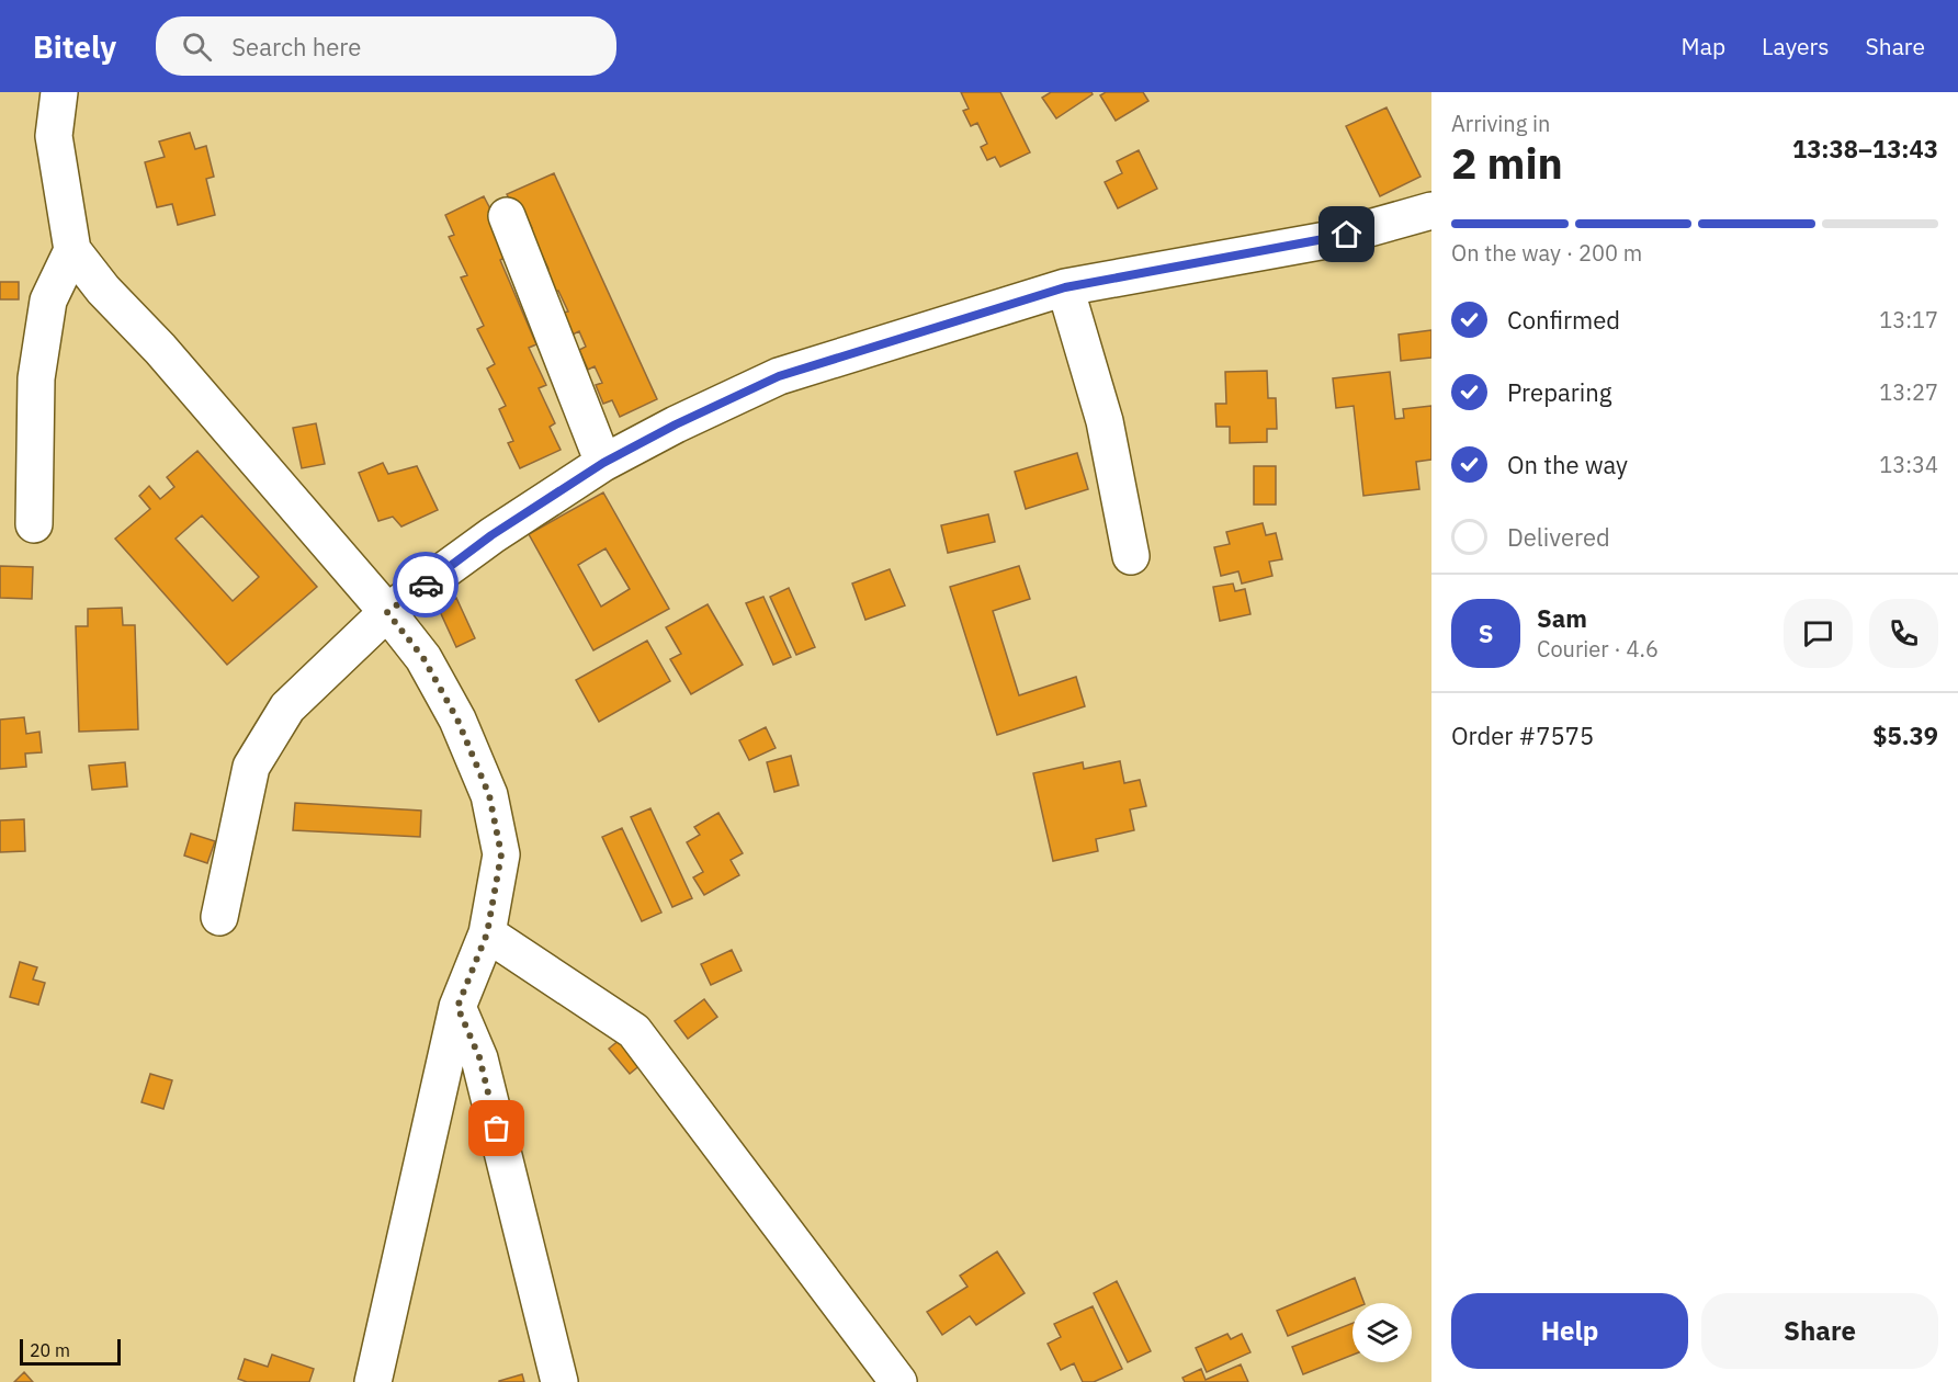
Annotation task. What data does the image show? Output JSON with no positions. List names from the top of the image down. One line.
{"scale_bar":"20 m","page":{"header":"Bitely","search":"Search here","nav":["Map","Layers","Share"],"heading":["2 min","Arriving in","13:38–13:43"],"panel":["Sam","Courier · 4.6","Order #7575","$5.39"],"bar":"On the way · 200 m","list":[["Confirmed","13:17"],["Preparing","13:27"],["On the way","13:34"],"Delivered"],"round":"S","buttons":["Help","Share"],"scale":"20 m"}}
